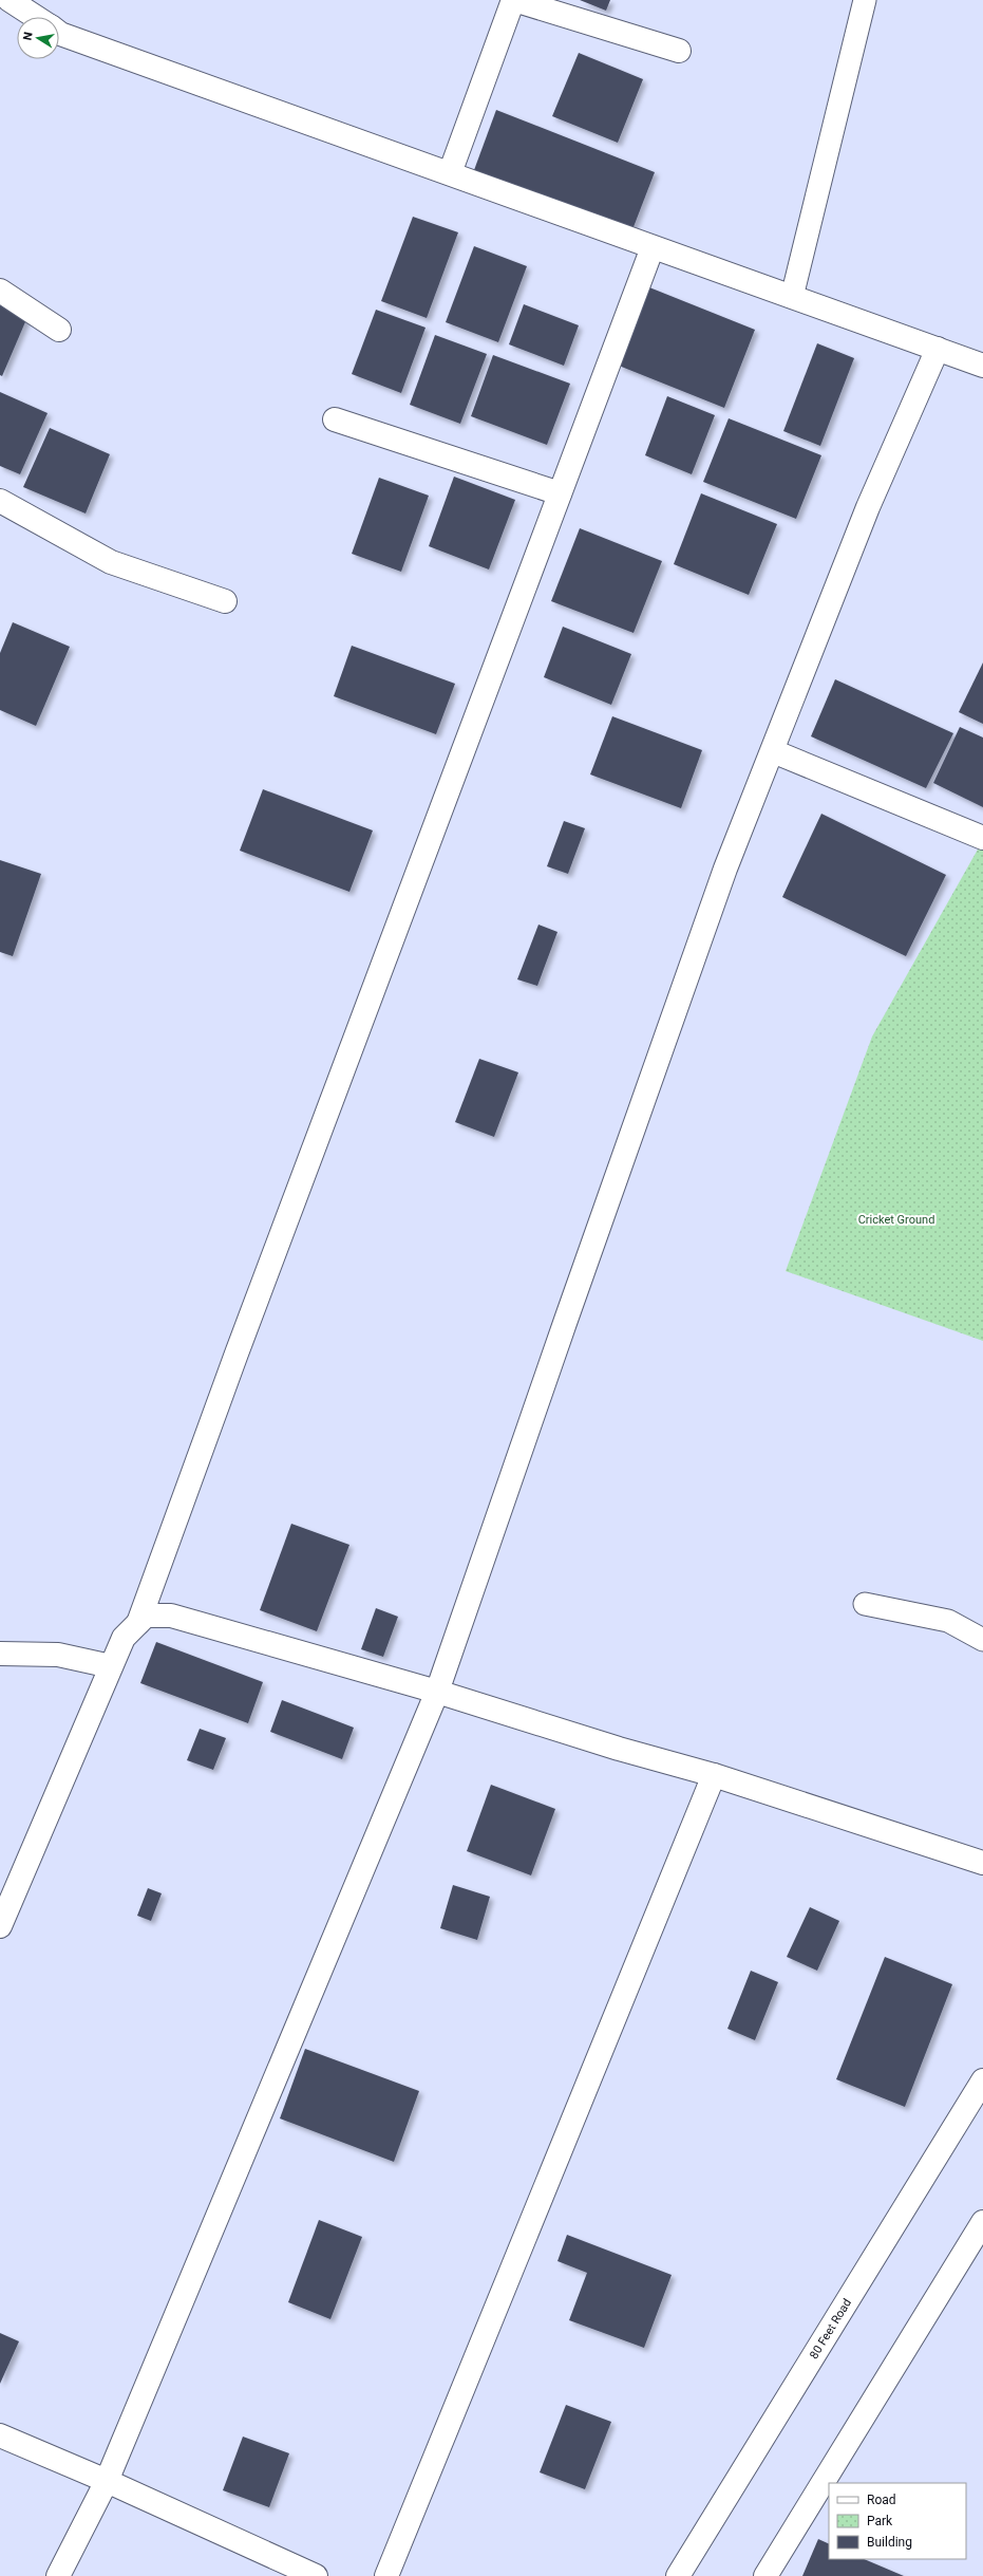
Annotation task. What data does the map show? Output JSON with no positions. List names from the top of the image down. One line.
{"streets":{"street":["80 Feet Road"]},"parks":["Cricket Ground"],"legend":["Road","Park","Building"],"north":"left"}
